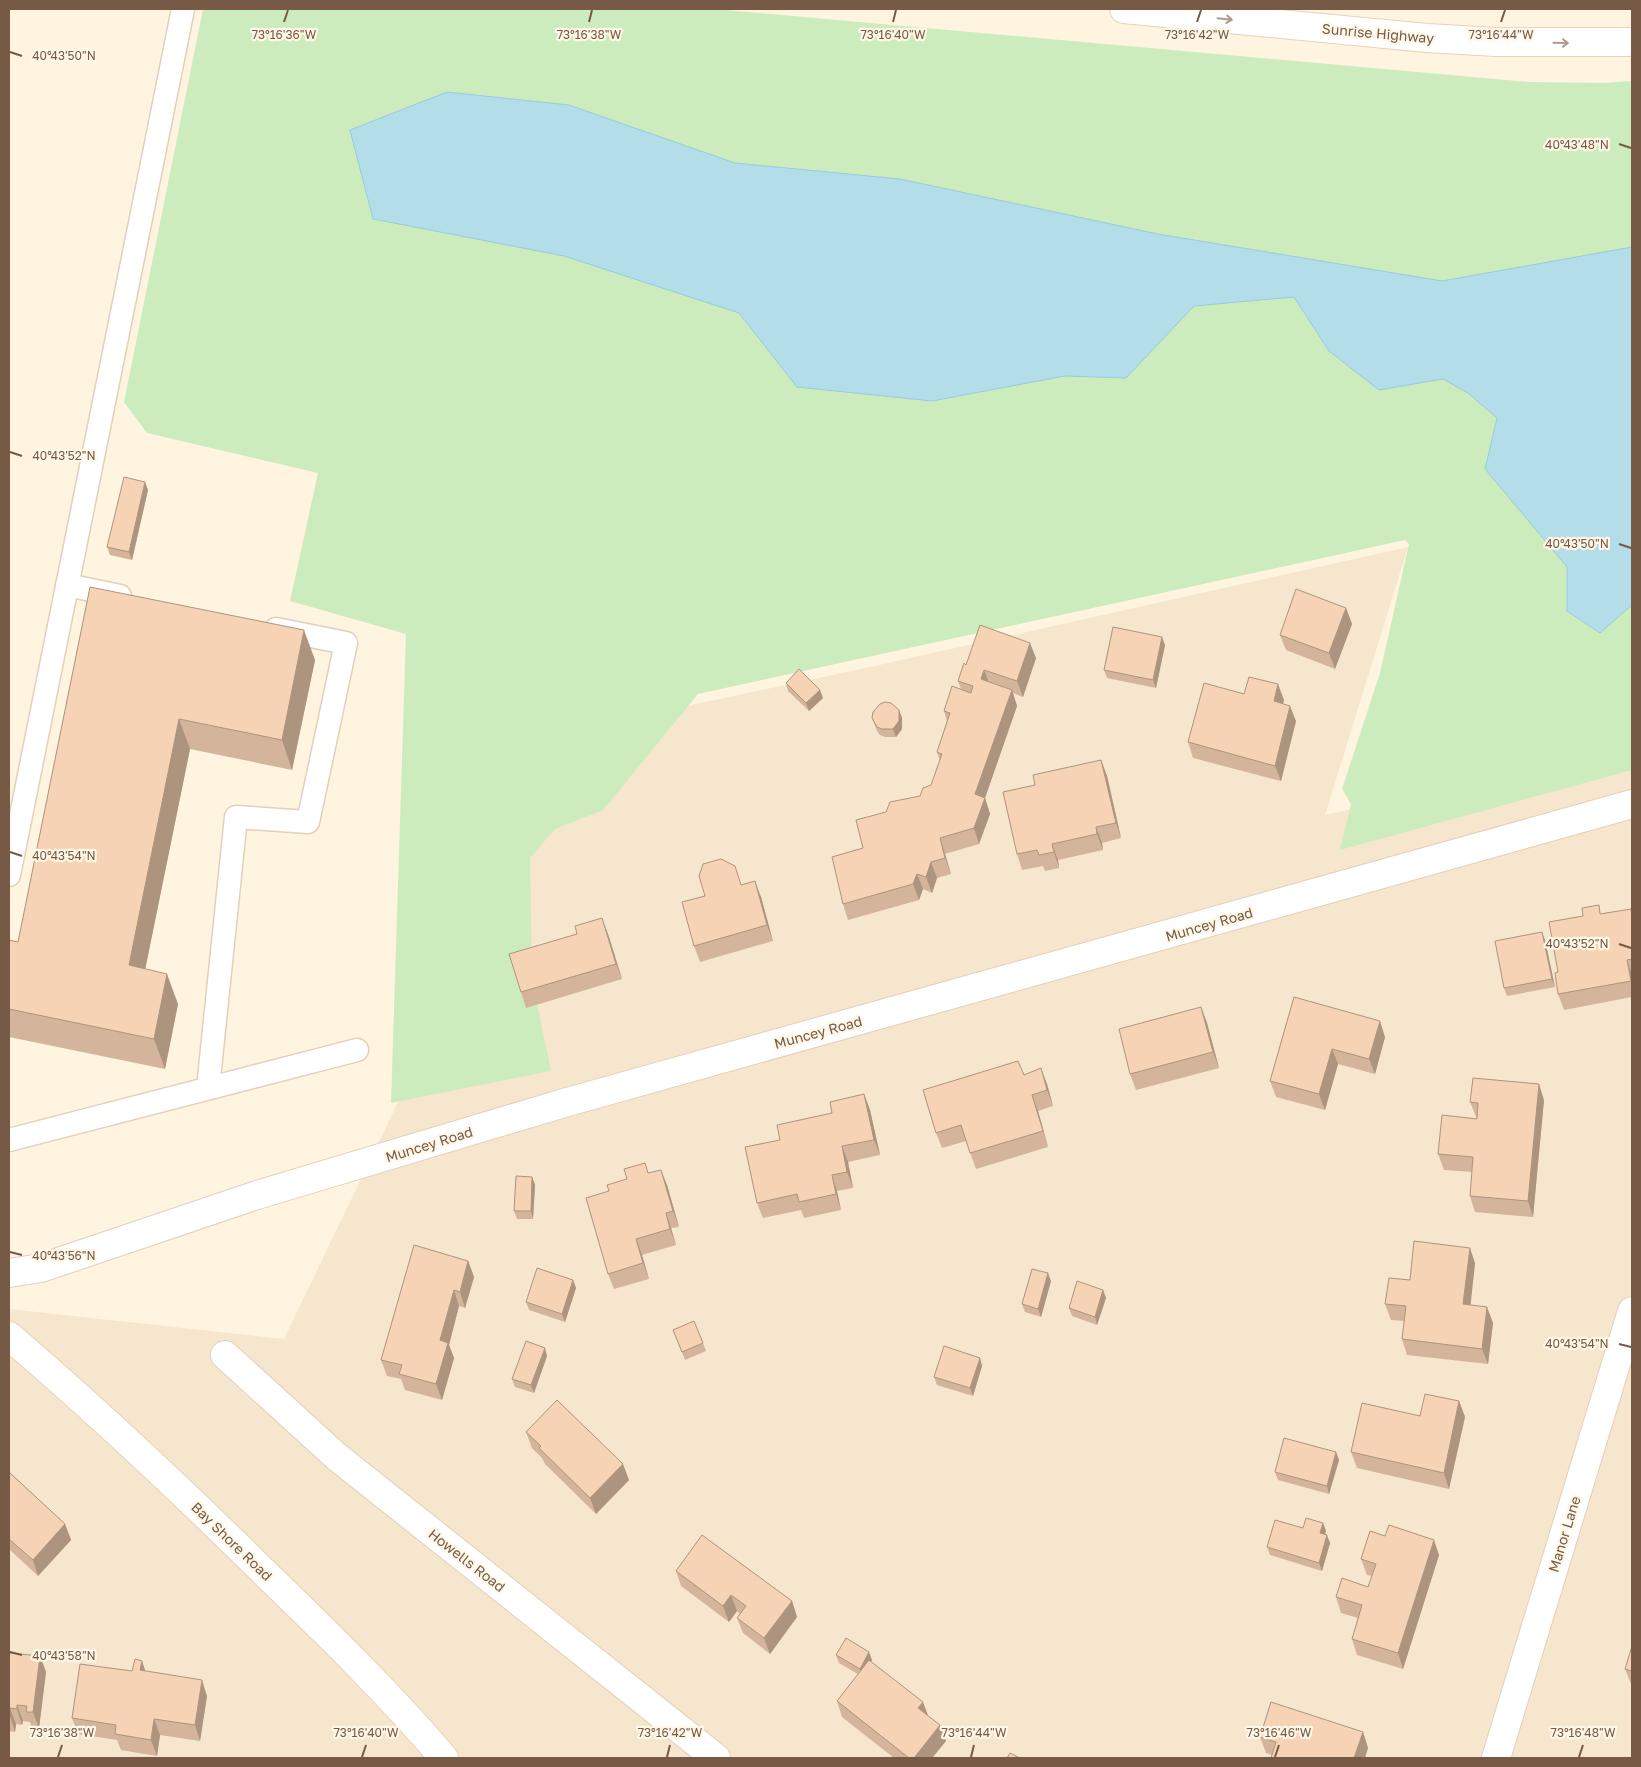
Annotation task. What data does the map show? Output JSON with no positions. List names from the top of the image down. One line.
{"streets":{"street":["Sunrise Highway","Muncey Road","Manor Lane","Bay Shore Road","Howells Road"]},"one_way":["Sunrise Highway"],"coordinates":["73°16'36\"W","73°16'38\"W","73°16'40\"W","73°16'42\"W","73°16'44\"W","40°43'50\"N","40°43'48\"N","40°43'52\"N","40°43'54\"N","40°43'56\"N","40°43'58\"N","73°16'46\"W","73°16'48\"W"]}
